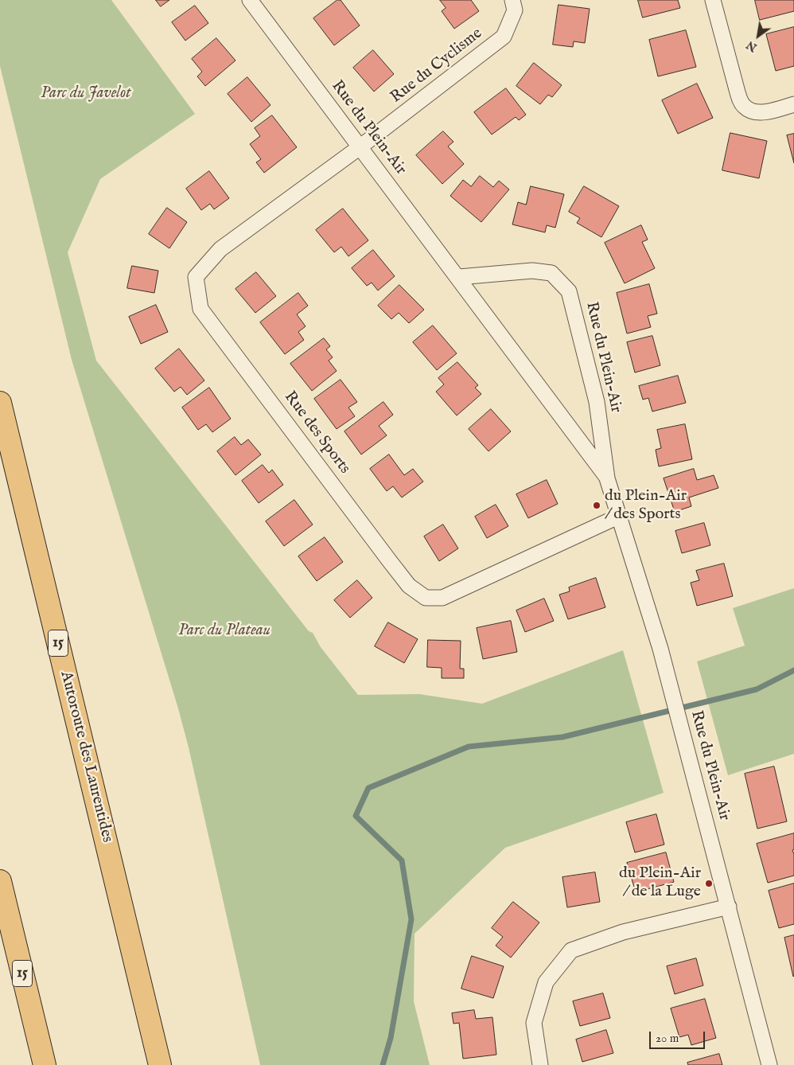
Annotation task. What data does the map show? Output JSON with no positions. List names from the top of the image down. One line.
{"streets":{"highway":["15","Autoroute des Laurentides"],"street":["Rue du Cyclisme","Rue du Plein-Air","Rue des Sports"]},"crossings":[["Rue du Cyclisme","Rue du Plein-Air"],["Rue du Cyclisme","Rue des Sports"],["Rue du Plein-Air","Rue des Sports"]],"parks":["Parc du Javelot","Parc du Plateau"],"places":["du Plein-Air / des Sports","du Plein-Air / de la Luge"],"scale_bar":"20 m","north":"bottom left"}
